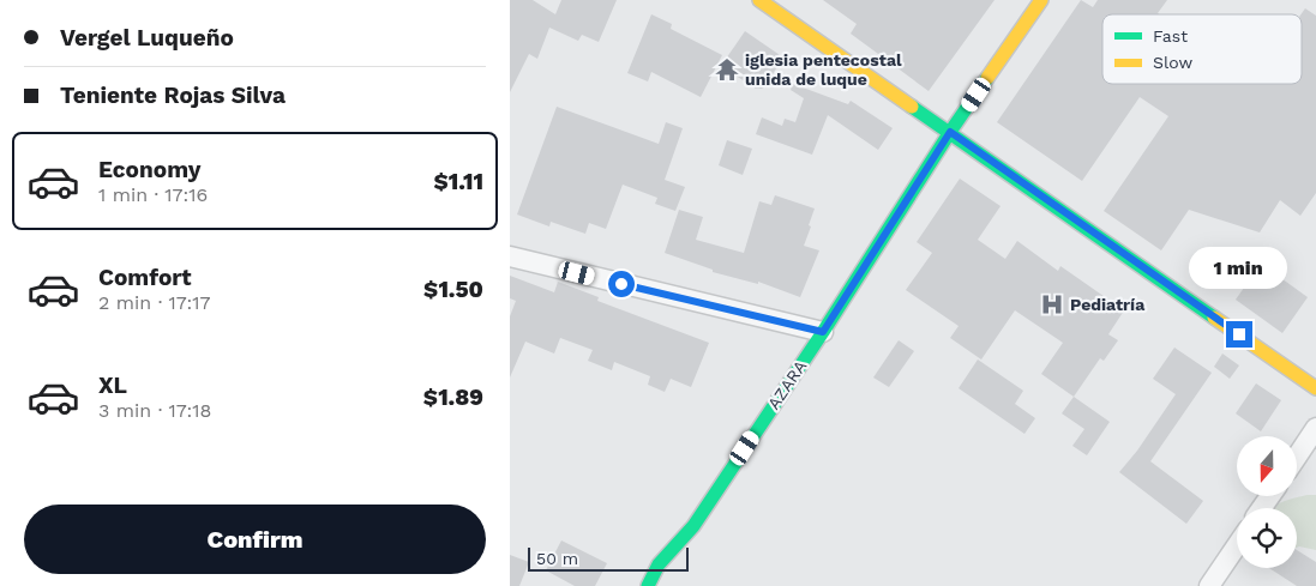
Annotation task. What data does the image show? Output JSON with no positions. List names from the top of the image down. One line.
{"streets":{"street":["AZARA"]},"places":{"temple":["iglesia pentecostal unida de luque"],"hospital":["Pediatría"]},"legend":["Fast","Slow"],"scale_bar":"50 m","north":"bottom","page":{"banner":["Vergel Luqueño","Teniente Rojas Silva"],"list":[{"name":"Economy","note":"1 min · 17:16","value":"$1.11"},{"name":"Comfort","note":"2 min · 17:17","value":"$1.50"},{"name":"XL","note":"3 min · 17:18","value":"$1.89"}],"bubble":"1 min","buttons":"Confirm","scale":"50 m"}}
